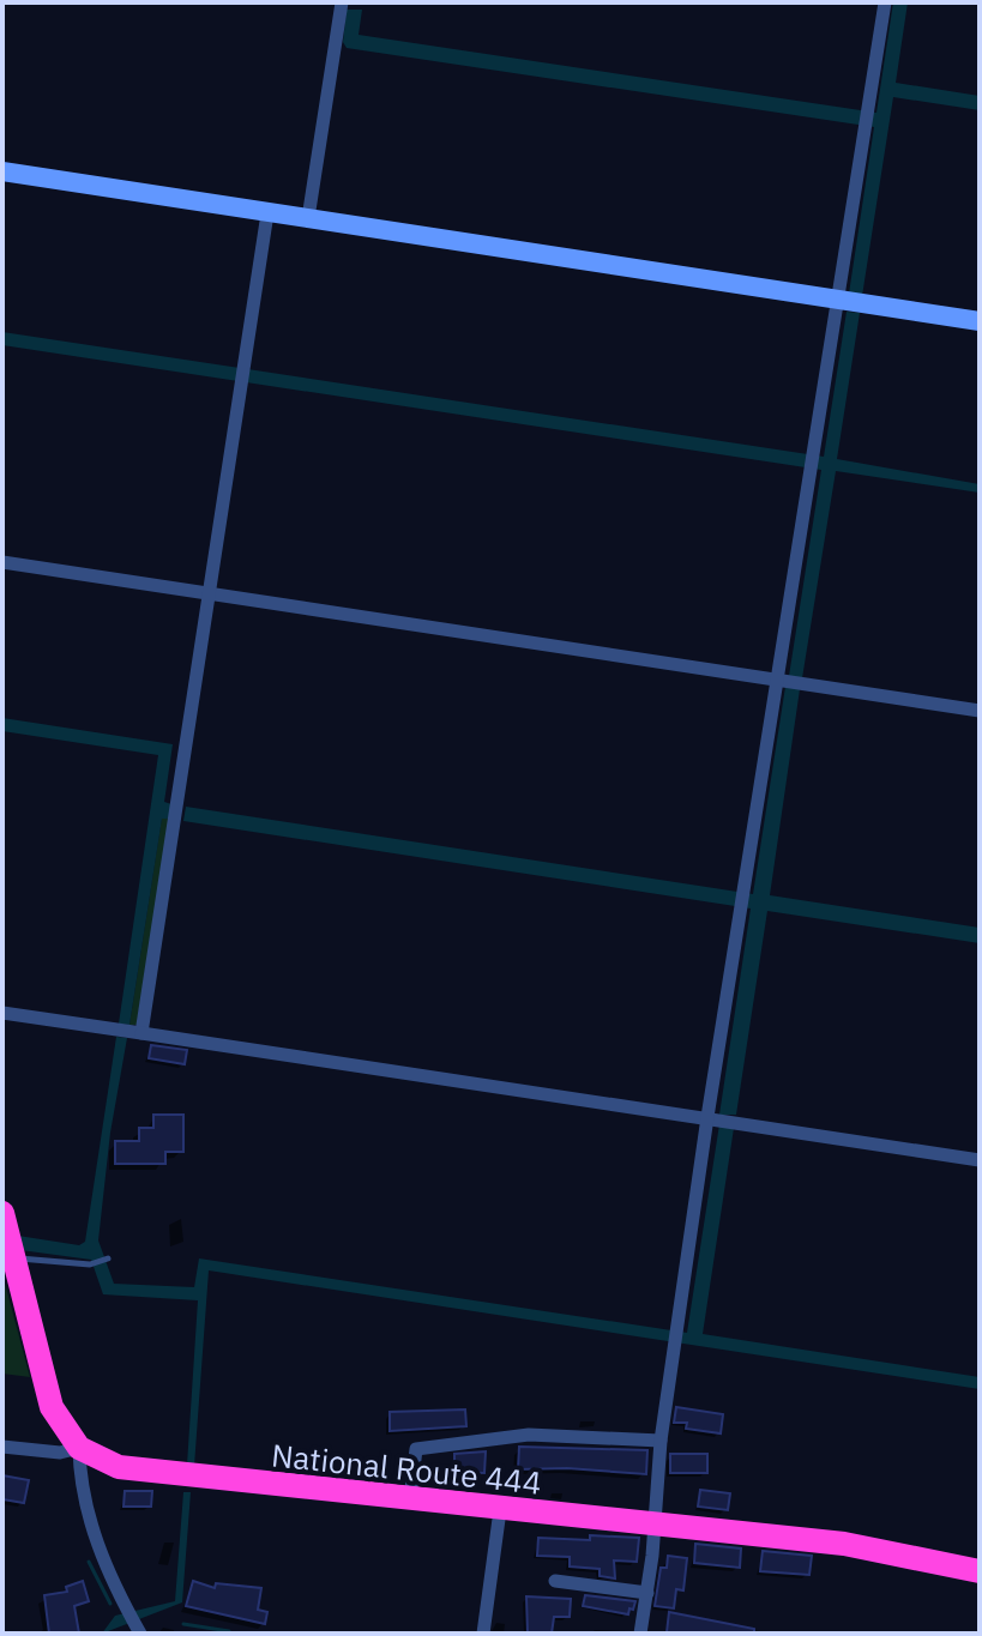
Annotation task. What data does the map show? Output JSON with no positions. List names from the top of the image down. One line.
{"streets":{"highway":["National Route 444"]}}
